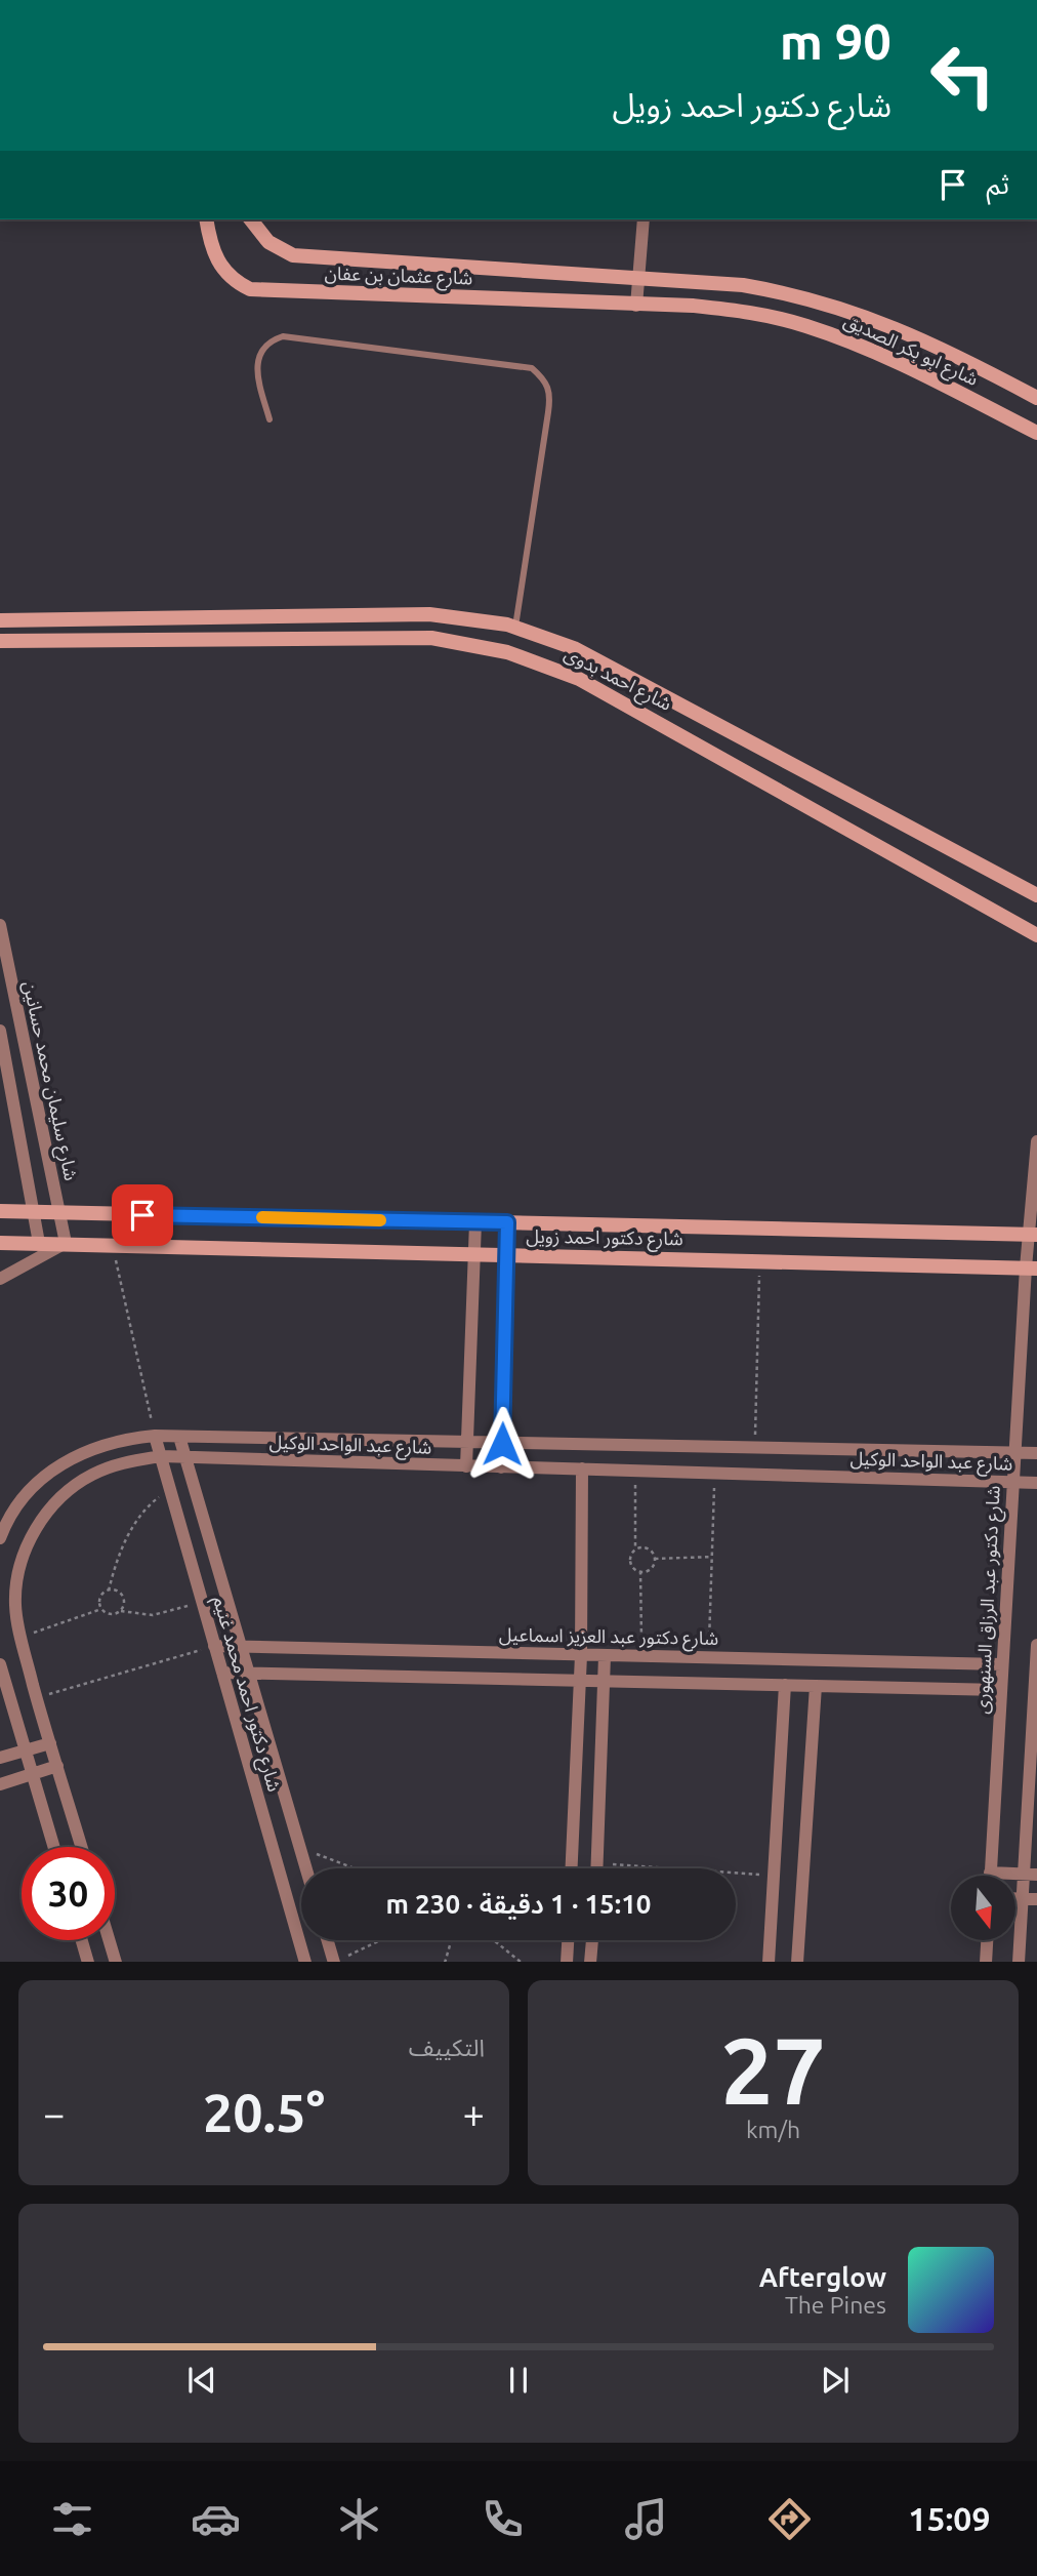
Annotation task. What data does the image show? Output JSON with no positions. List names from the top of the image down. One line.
{"streets":{"street":["شارع عثمان بن عفان","شارع ابو بكر الصديق","شارع احمد بدوى","شارع سليمان محمد حسانين","شارع دكتور احمد زويل","شارع عبد الواحد الوكيل","شارع دكتور عبد الرزاق السنهورى","شارع دكتور عبد العزيز اسماعيل","شارع دكتور احمد محمد غنيم"]},"crossings":[["شارع عثمان بن عفان","شارع ابو بكر الصديق"],["شارع سليمان محمد حسانين","شارع دكتور احمد زويل"],["شارع دكتور احمد زويل","شارع دكتور عبد الرزاق السنهورى"],["شارع عبد الواحد الوكيل","شارع دكتور عبد الرزاق السنهورى"],["شارع عبد الواحد الوكيل","شارع دكتور احمد محمد غنيم"],["شارع دكتور عبد الرزاق السنهورى","شارع دكتور عبد العزيز اسماعيل"],["شارع دكتور عبد العزيز اسماعيل","شارع دكتور احمد محمد غنيم"]],"north":"bottom","page":{"turn":["90 m","شارع دكتور احمد زويل"],"then":"ثم","limit":"30","trip":"15:10 · 1 دقيقة · 230 m","tile":[["27","km/h"],"التكييف"],"heat":["−","20.5°","+"],"song":["Afterglow","The Pines"],"tabs":"15:09"}}
